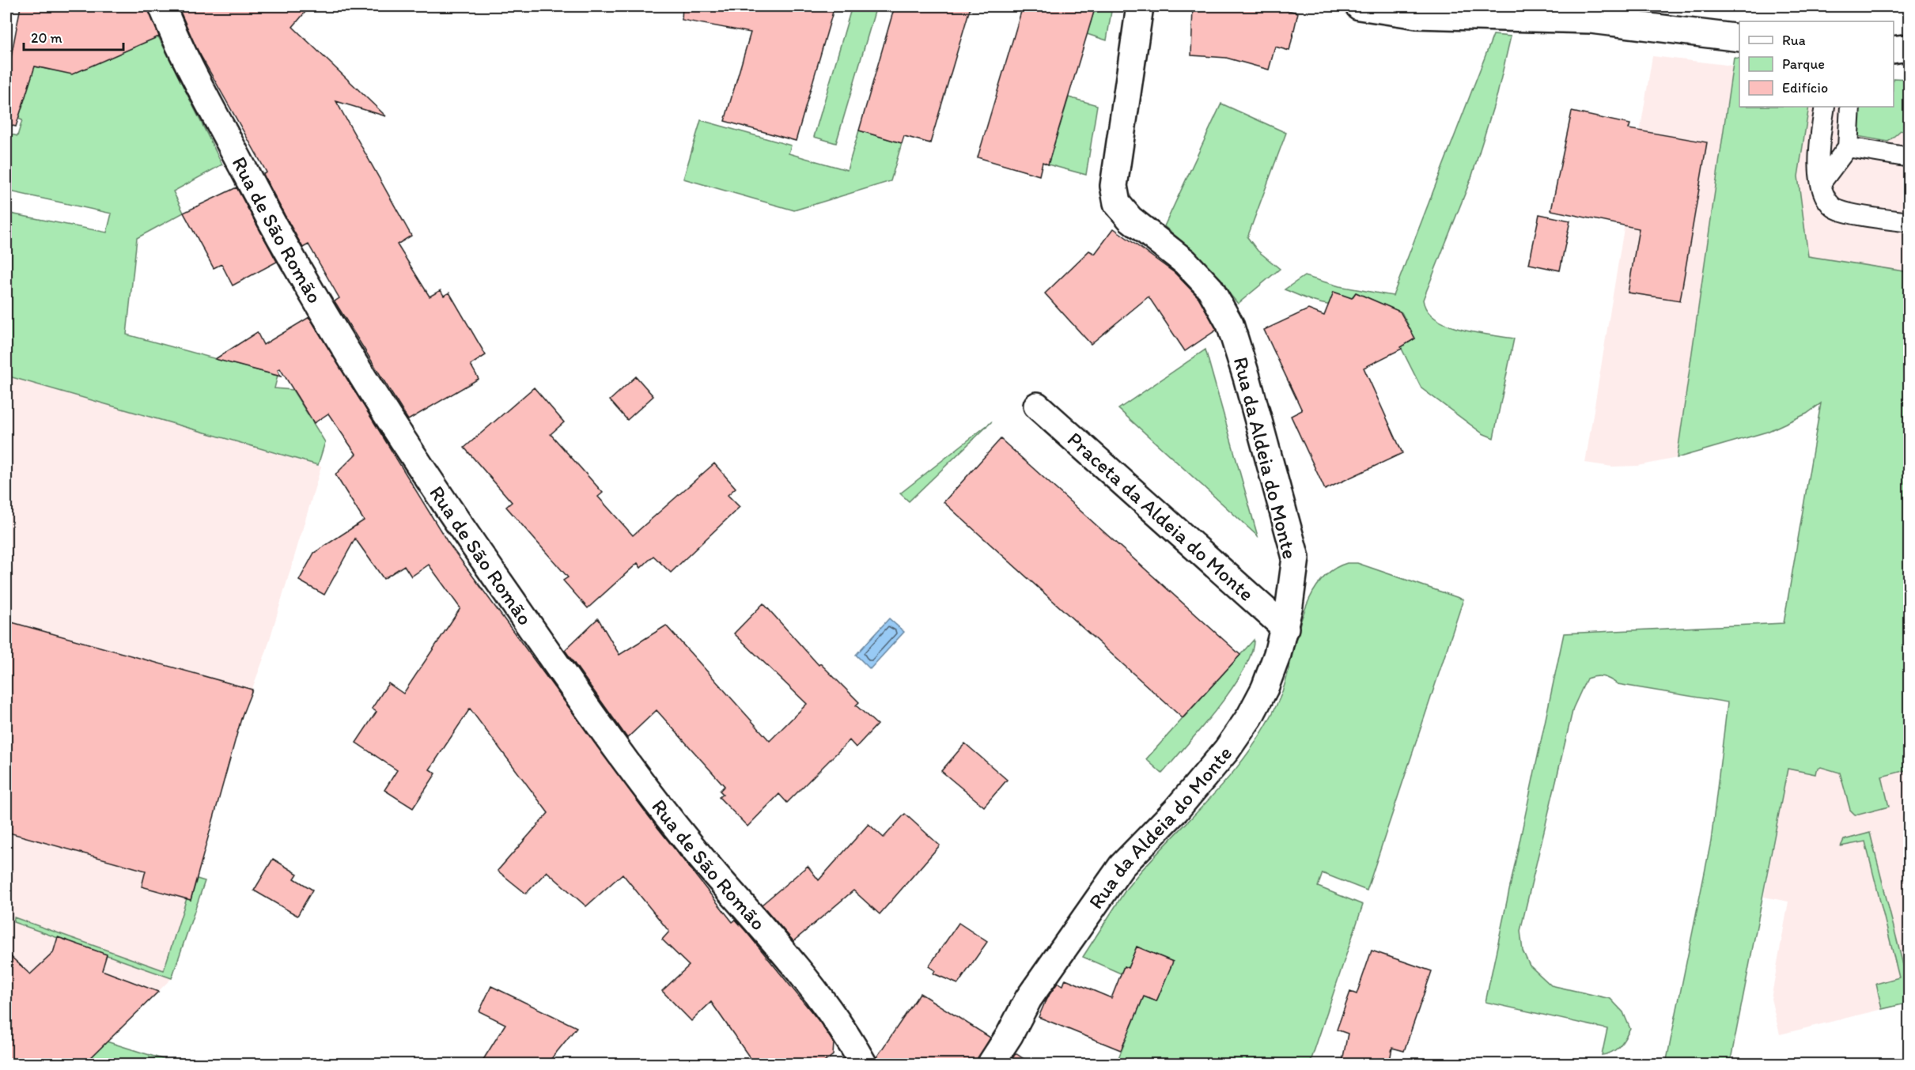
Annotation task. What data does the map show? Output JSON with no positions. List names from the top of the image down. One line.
{"streets":{"street":["Rua de São Romão","Rua da Aldeia do Monte","Praceta da Aldeia do Monte"]},"crossings":[["Rua da Aldeia do Monte","Praceta da Aldeia do Monte"]],"legend":["Rua","Parque","Edifício"],"scale_bar":"20 m"}
